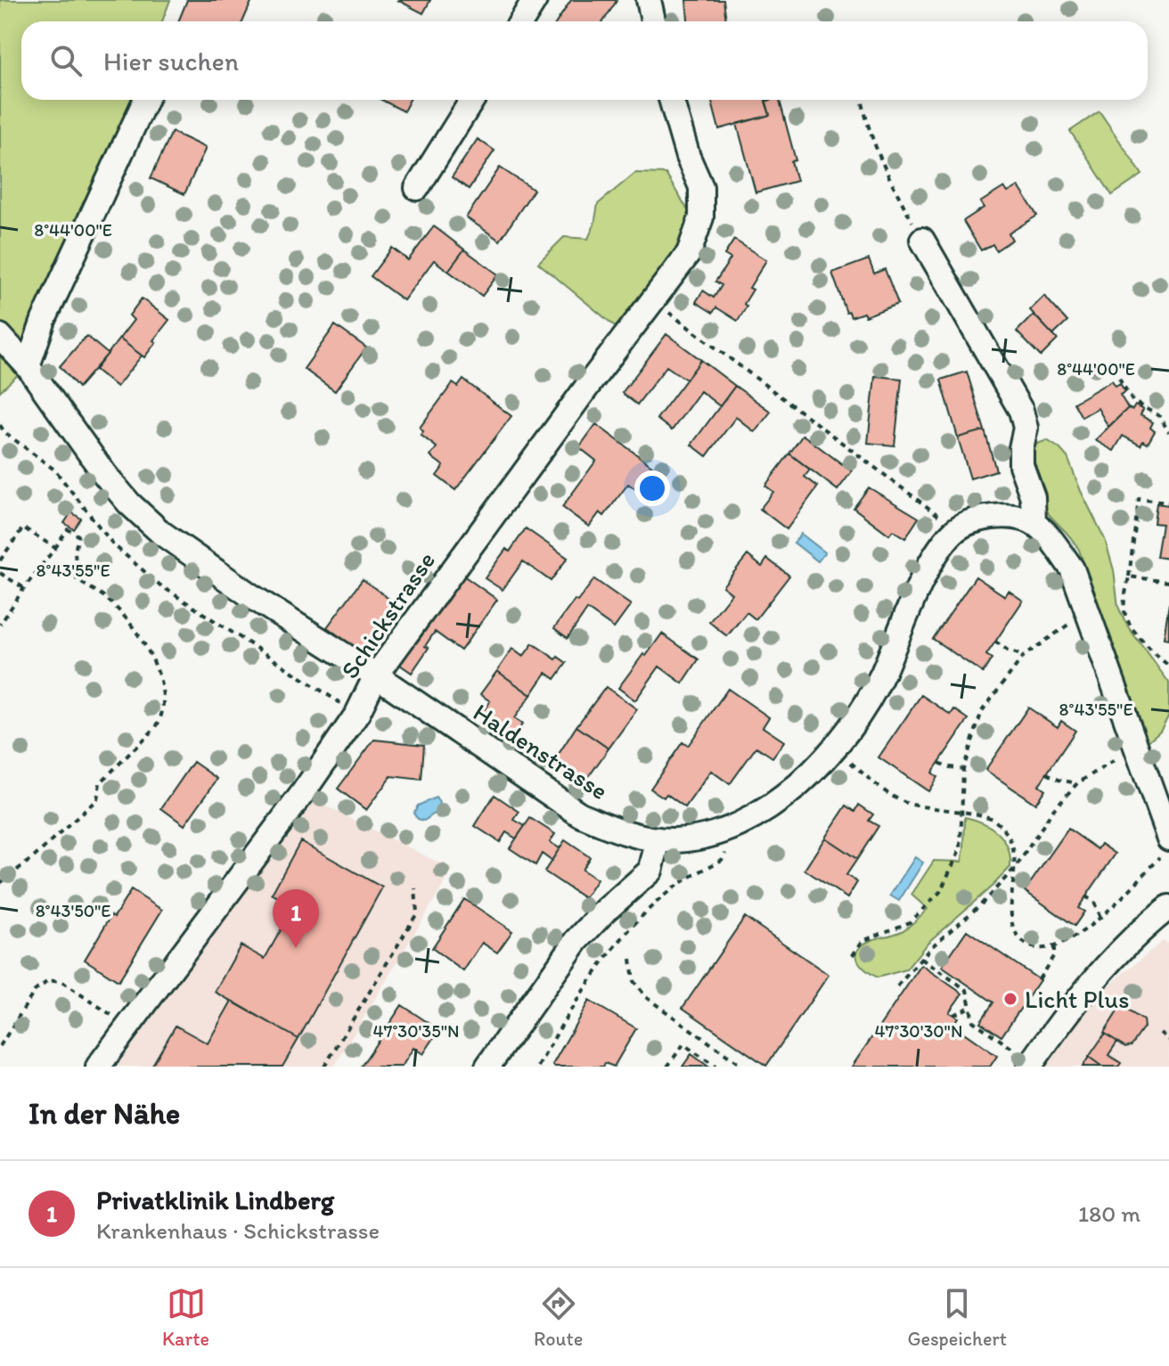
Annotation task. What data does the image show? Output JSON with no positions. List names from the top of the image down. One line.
{"streets":{"street":["Schickstrasse","Haldenstrasse"]},"crossings":[["Schickstrasse","Haldenstrasse"]],"places":["Licht Plus"],"page":{"search":"Hier suchen","pins":"1","heading":"In der Nähe","list":[{"mark":"1","name":"Privatklinik Lindberg","note":"Krankenhaus · Schickstrasse","value":"180 m"}],"nav":["Karte","Route","Gespeichert"]},"coordinates":["8°44'00\"E","8°43'55\"E","8°43'50\"E","47°30'35\"N","47°30'30\"N"]}
